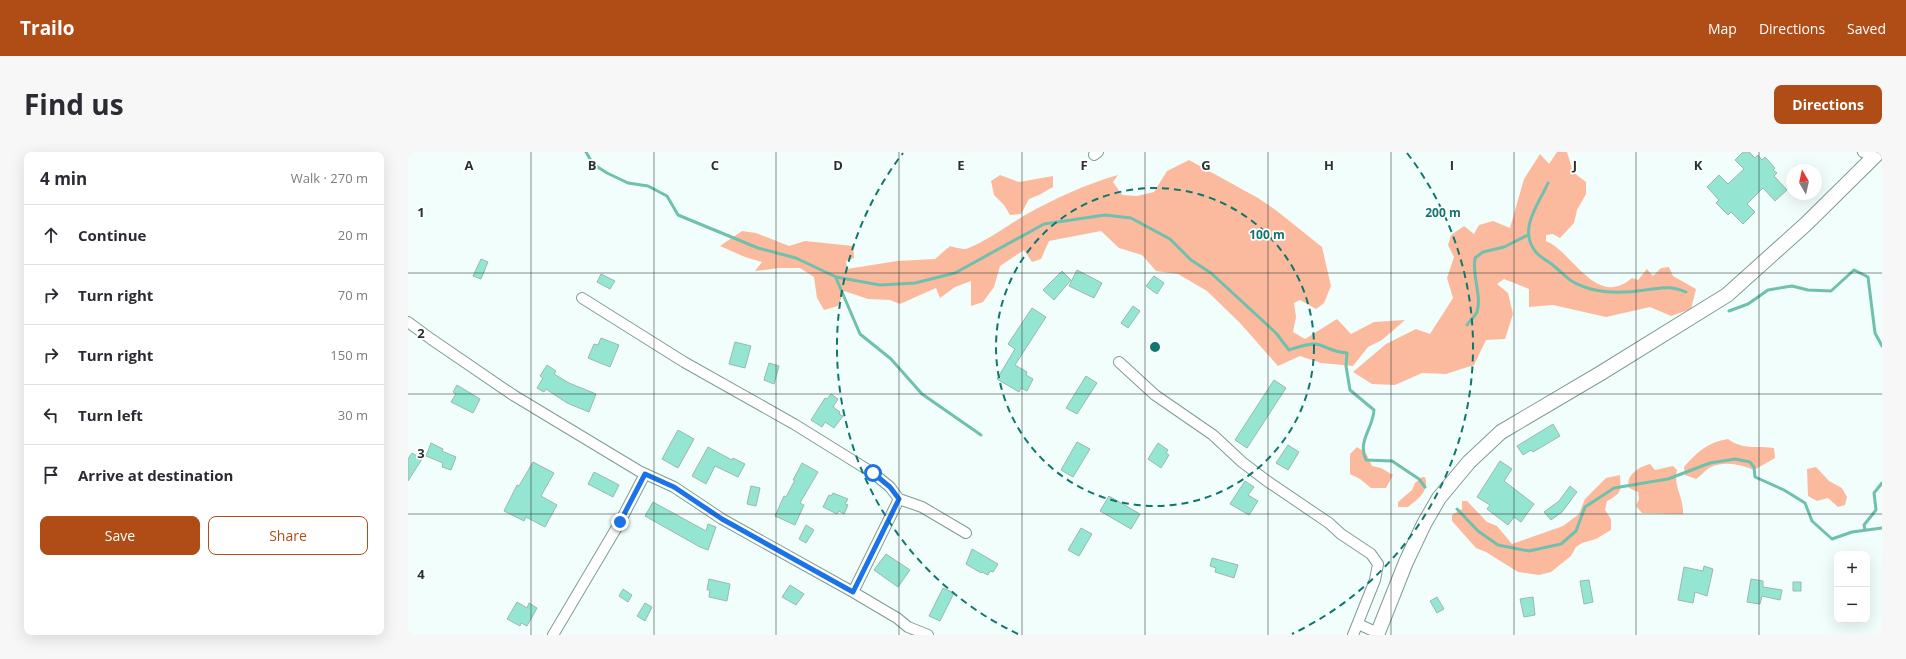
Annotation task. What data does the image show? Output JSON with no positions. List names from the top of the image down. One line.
{"north":"top","page":{"header":"Trailo","nav":["Map","Directions","Saved"],"title":"Find us","buttons":["Directions",["Save","Share"]],"heading":["4 min","Walk · 270 m"],"list":[["Continue","20 m"],["Turn right","70 m"],["Turn right","150 m"],["Turn left","30 m"],"Arrive at destination"],"map_buttons":["+","−"]},"grid":{"columns":["A","B","C","D","E","F","G","H","I","J","K"],"rows":["1","2","3","4"]},"rings":["200 m","100 m"]}
